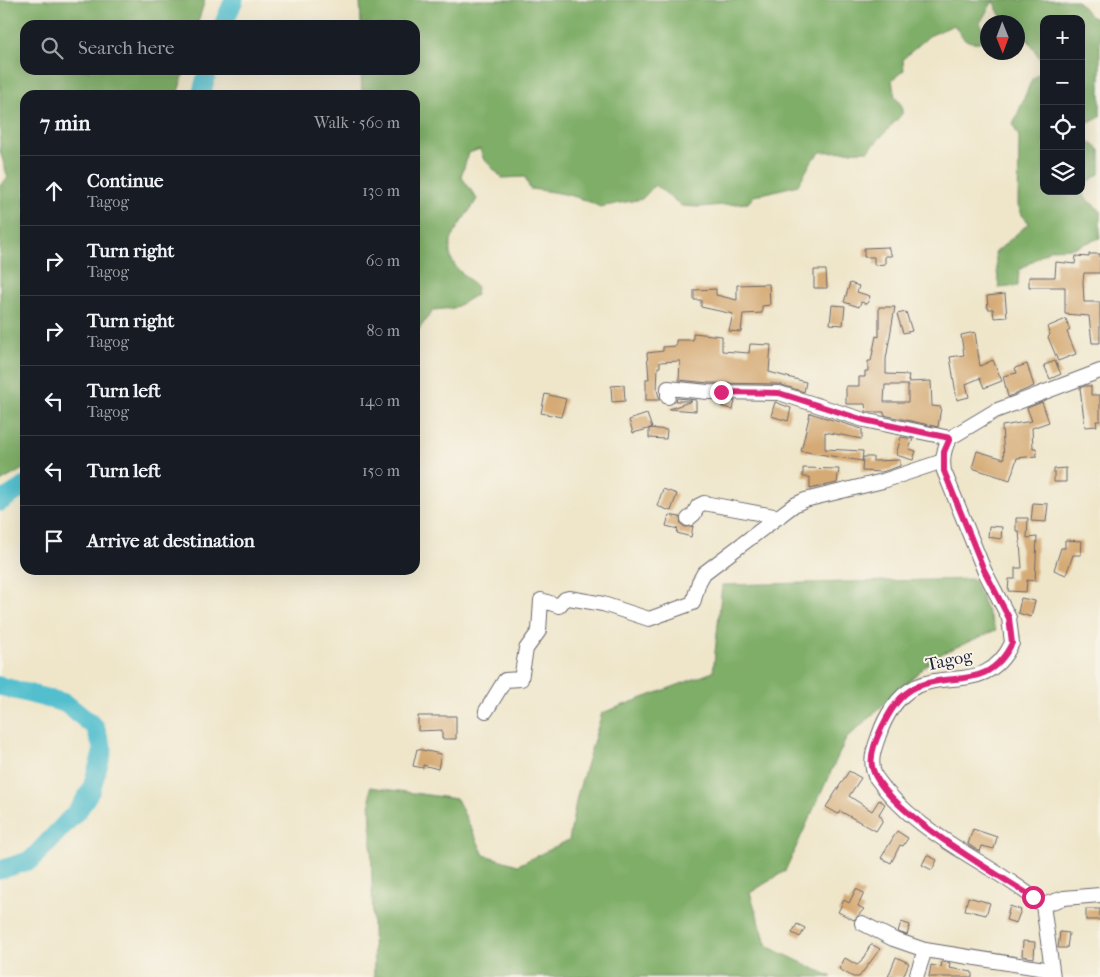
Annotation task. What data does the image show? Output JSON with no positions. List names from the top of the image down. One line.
{"streets":{"street":["Tagog"]},"north":"bottom","page":{"map_buttons":["+","−"],"search":"Search here","heading":["7 min","Walk · 560 m"],"list":[["Continue","Tagog","130 m"],["Turn right","Tagog","60 m"],["Turn right","Tagog","80 m"],["Turn left","Tagog","140 m"],["Turn left","150 m"],"Arrive at destination"]}}
